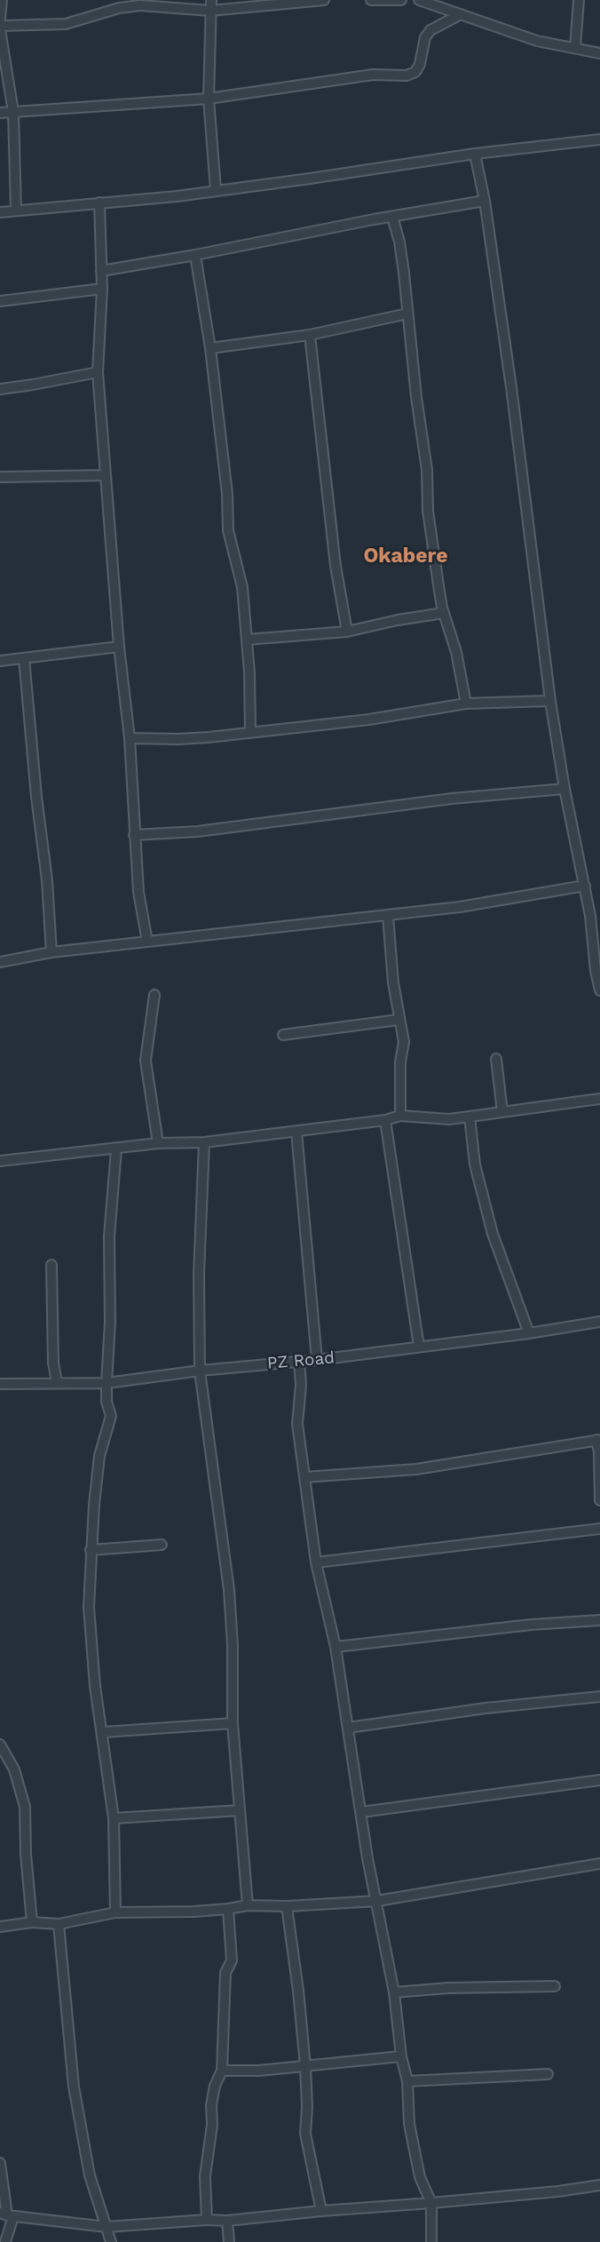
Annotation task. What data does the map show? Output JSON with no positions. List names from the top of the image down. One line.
{"streets":{"street":["PZ Road"]},"districts":["Okabere"]}
